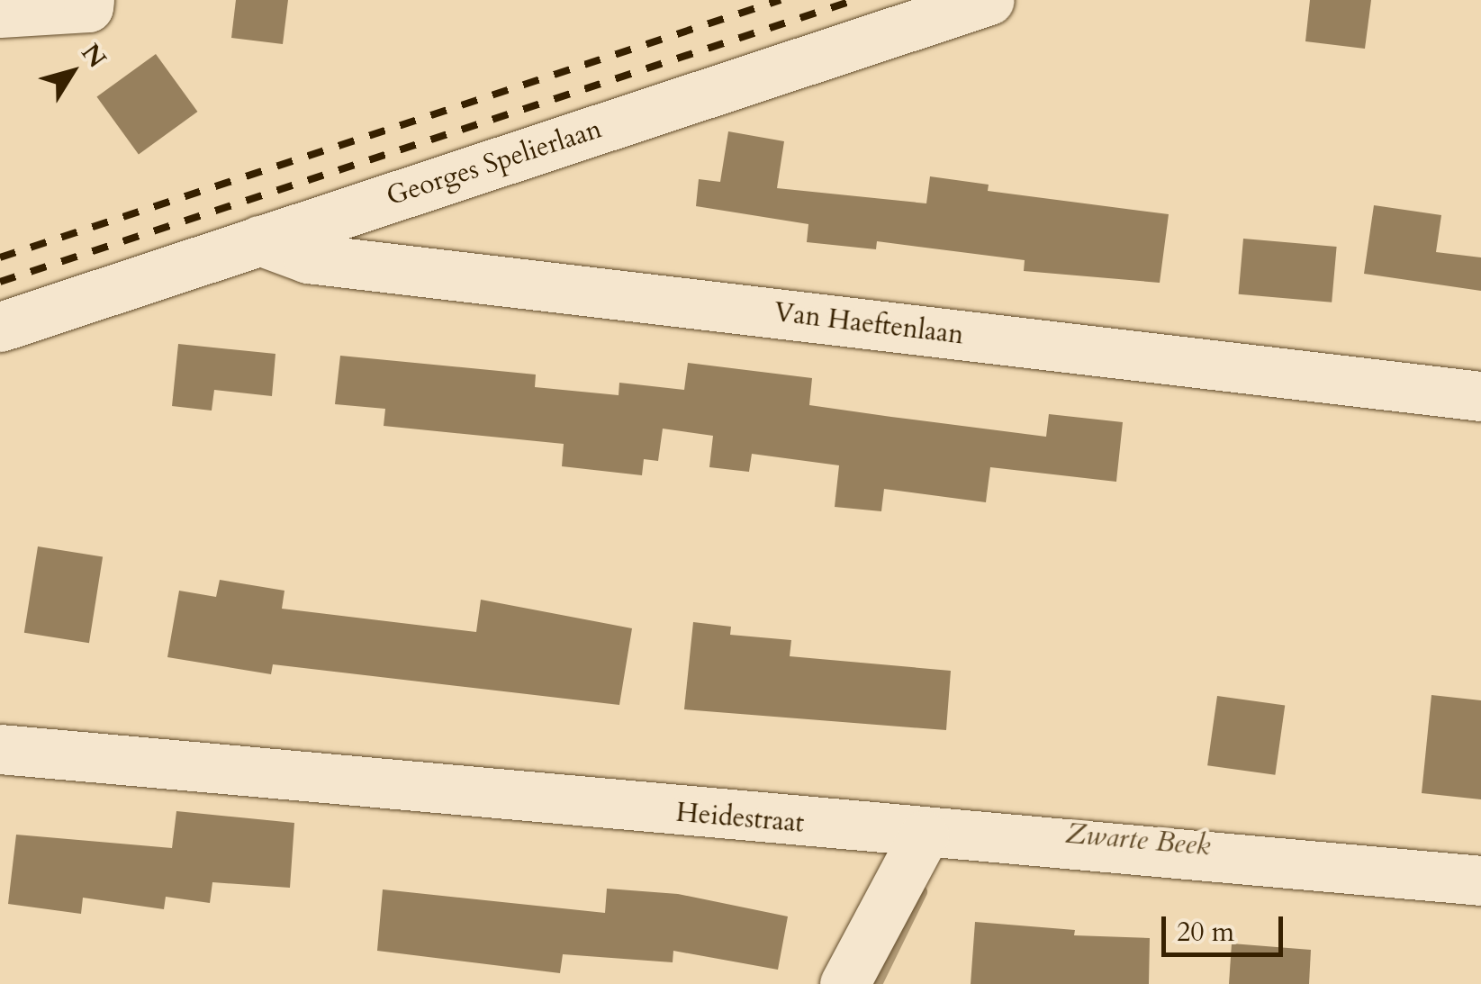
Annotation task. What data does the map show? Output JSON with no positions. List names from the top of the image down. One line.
{"streets":{"street":["Georges Spelierlaan","Van Haeftenlaan","Heidestraat"]},"crossings":[["Georges Spelierlaan","Van Haeftenlaan"]],"water":["Zwarte Beek"],"scale_bar":"20 m","north":"top right"}
